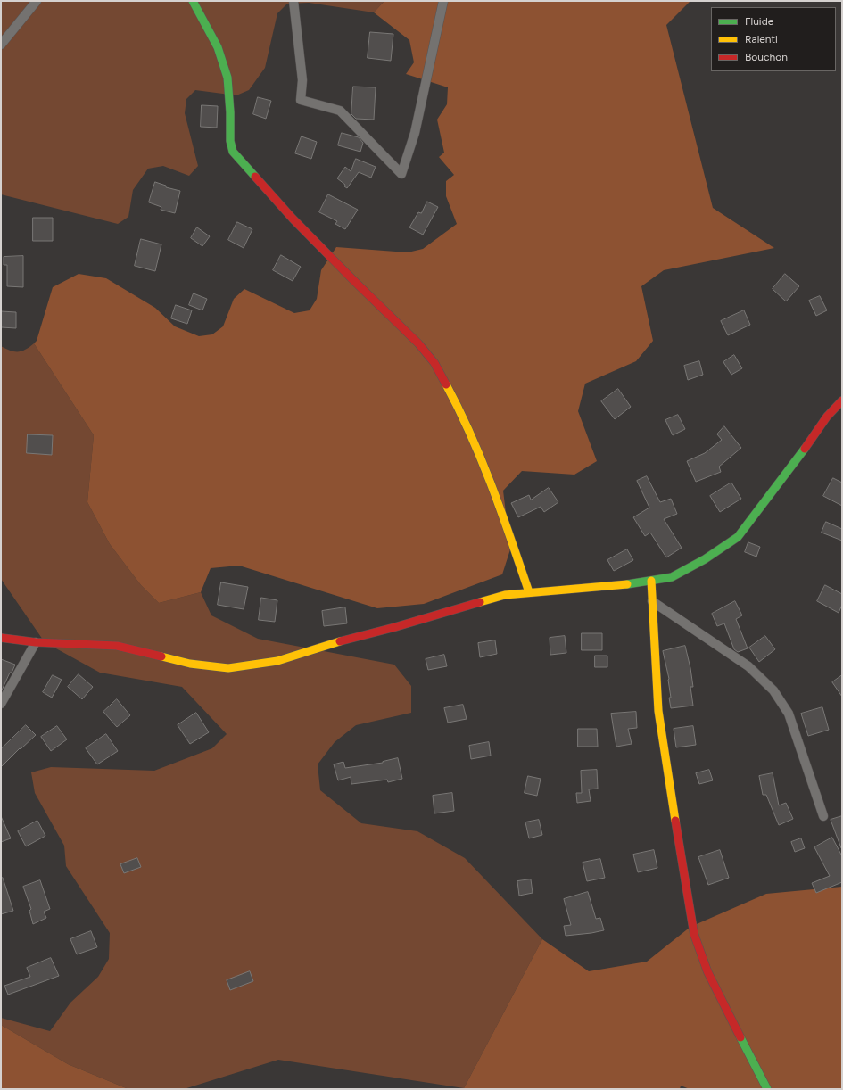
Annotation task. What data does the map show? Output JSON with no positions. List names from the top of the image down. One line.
{"legend":["Fluide","Ralenti","Bouchon"]}
